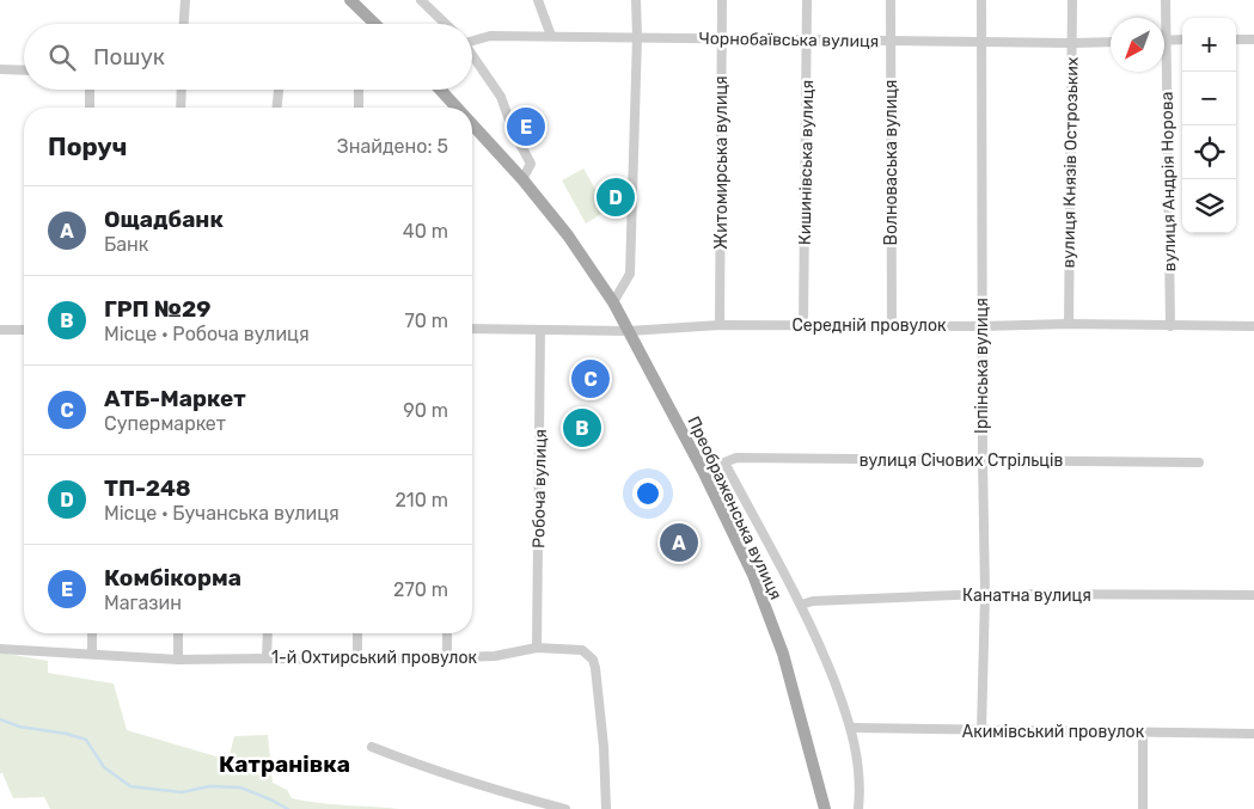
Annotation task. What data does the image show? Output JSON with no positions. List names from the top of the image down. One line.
{"streets":{"main road":["Преображенська вулиця"],"street":["Чорнобаївська вулиця","Житомирська вулиця","Кишинівська вулиця","Волноваська вулиця","вулиця Князів Острозьких","вулиця Андрія Норова","Середній провулок","Ірпінська вулиця","вулиця Січових Стрільців","Робоча вулиця","Канатна вулиця","1-й Охтирський провулок","Акимівський провулок"]},"crossings":[["Чорнобаївська вулиця","Житомирська вулиця"],["Чорнобаївська вулиця","Кишинівська вулиця"],["Чорнобаївська вулиця","Волноваська вулиця"],["Чорнобаївська вулиця","вулиця Князів Острозьких"],["Чорнобаївська вулиця","Ірпінська вулиця"],["Житомирська вулиця","Середній провулок"],["Кишинівська вулиця","Середній провулок"],["Волноваська вулиця","Середній провулок"],["вулиця Князів Острозьких","Середній провулок"],["вулиця Андрія Норова","Середній провулок"],["Середній провулок","Ірпінська вулиця"],["Середній провулок","Робоча вулиця"],["Середній провулок","Преображенська вулиця"],["Ірпінська вулиця","вулиця Січових Стрільців"],["Ірпінська вулиця","Канатна вулиця"],["Ірпінська вулиця","Акимівський провулок"],["вулиця Січових Стрільців","Канатна вулиця"],["Робоча вулиця","1-й Охтирський провулок"]],"districts":["Катранівка"],"north":"bottom left","page":{"map_buttons":["+","−"],"search":"Пошук","pins":["E","D","C","B","A"],"heading":["Поруч","Знайдено: 5"],"list":[{"mark":"A","name":"Ощадбанк","note":"Банк","value":"40 m"},{"mark":"B","name":"ГРП №29","note":"Місце · Робоча вулиця","value":"70 m"},{"mark":"C","name":"АТБ-Маркет","note":"Супермаркет","value":"90 m"},{"mark":"D","name":"ТП-248","note":"Місце · Бучанська вулиця","value":"210 m"},{"mark":"E","name":"Комбікорма","note":"Магазин","value":"270 m"}]}}
